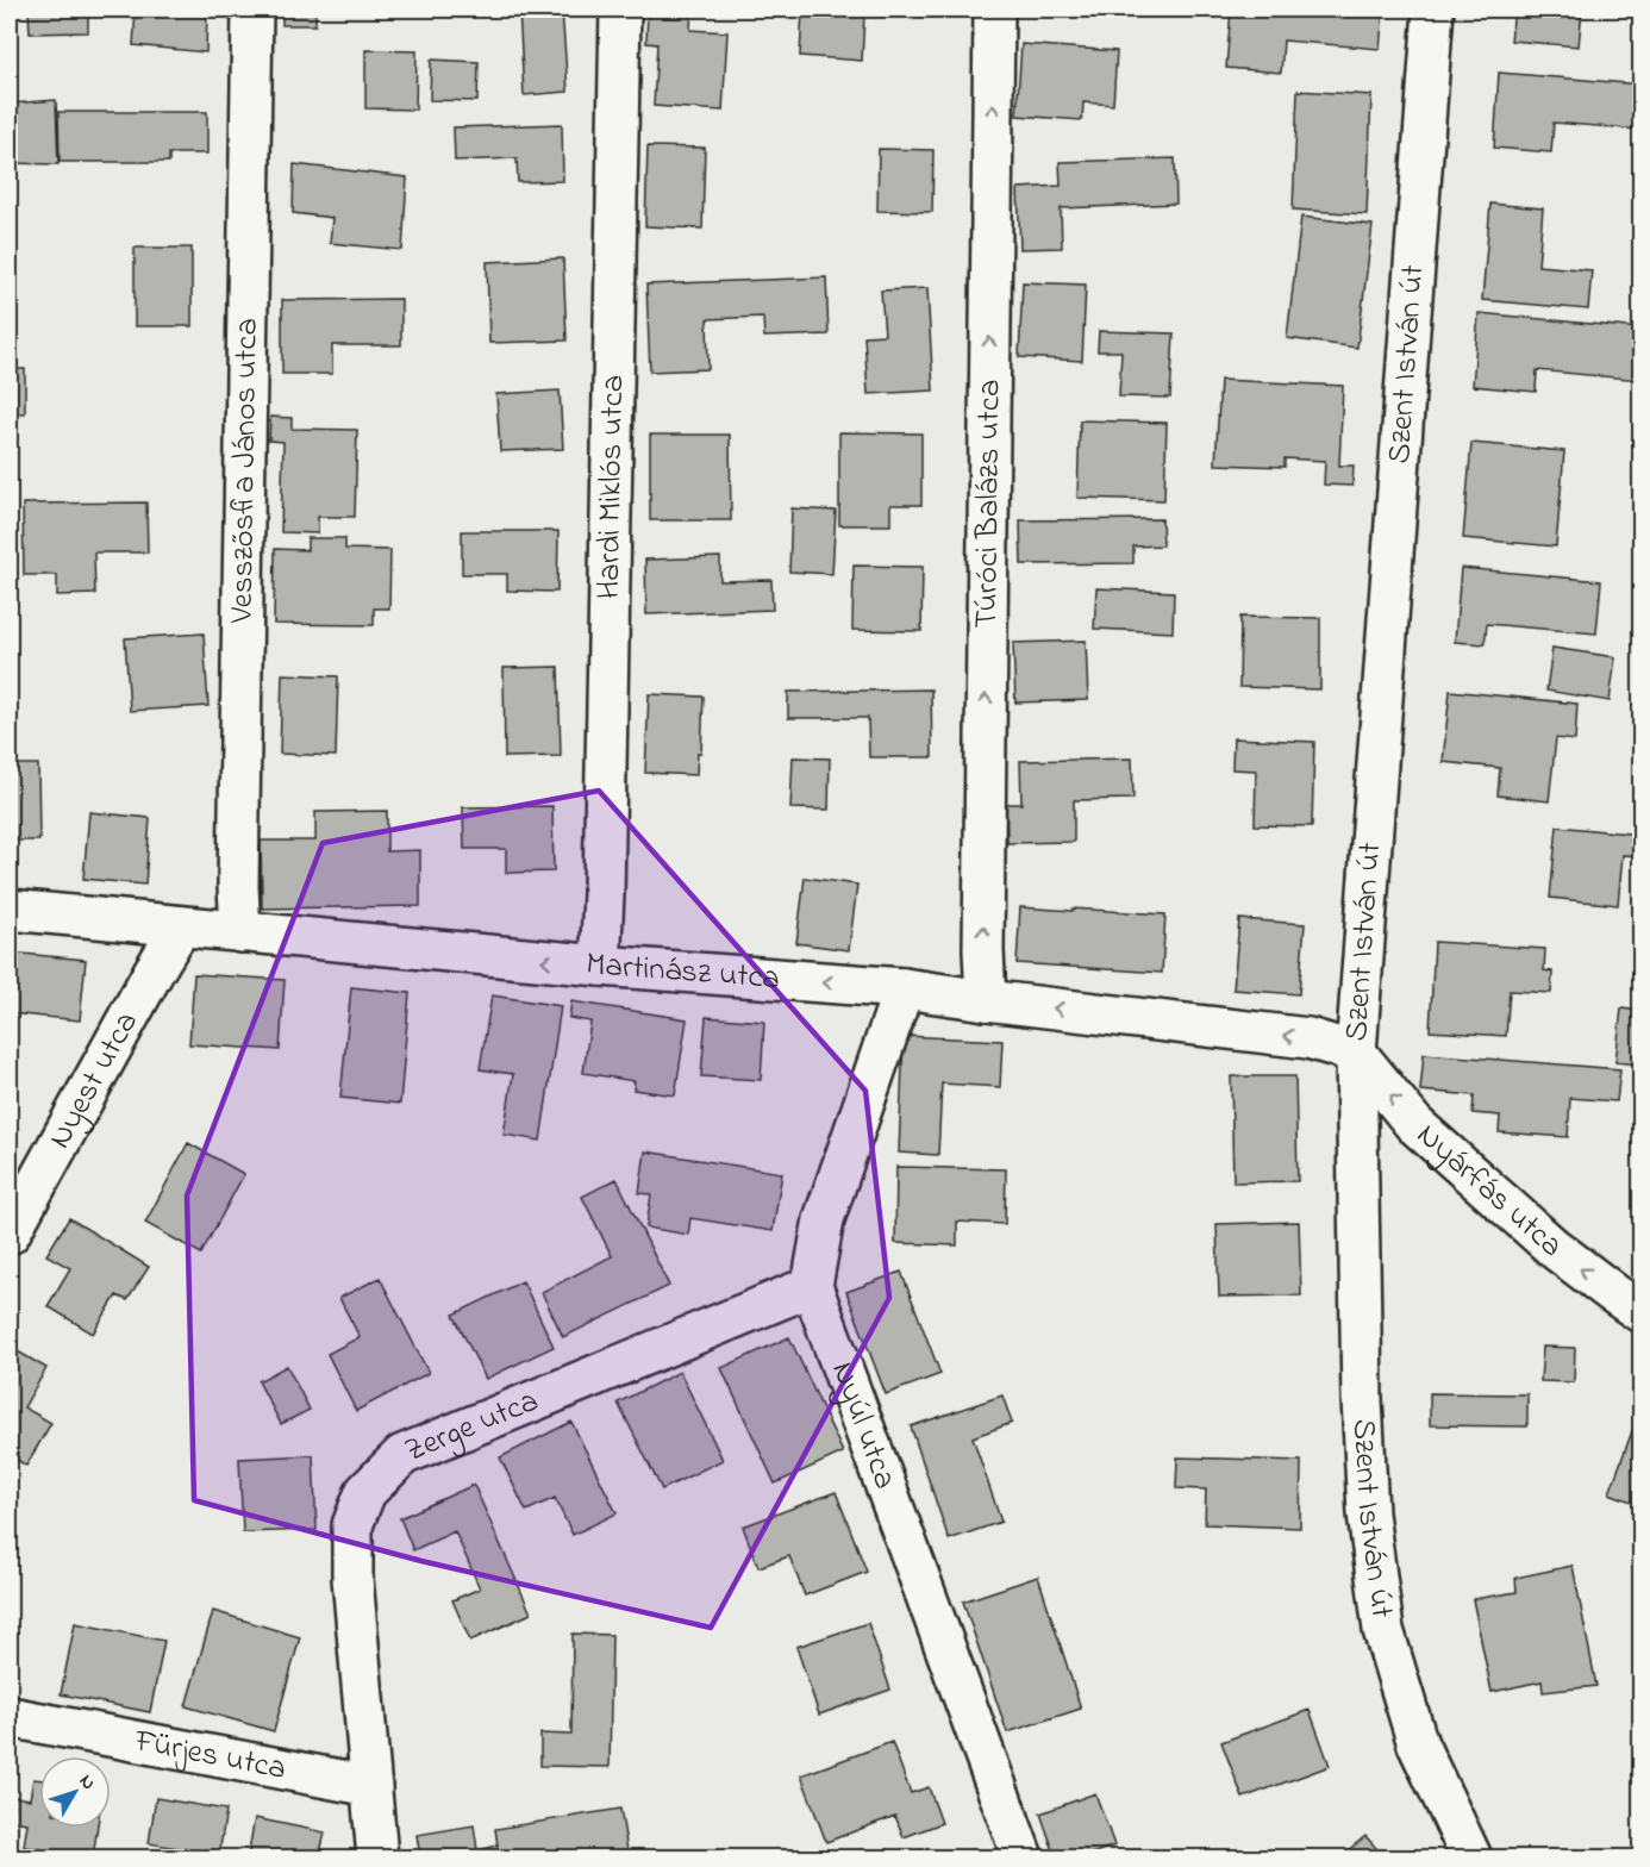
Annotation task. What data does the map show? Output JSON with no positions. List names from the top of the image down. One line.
{"streets":{"street":["Szent István út","Vesszősfia János utca","Hardi Miklós utca","Túróci Balázs utca","Martinász utca","Nyest utca","Nyárfás utca","Nyúl utca","Zerge utca","Fürjes utca"]},"crossings":[["Szent István út","Martinász utca"],["Szent István út","Nyárfás utca"],["Vesszősfia János utca","Martinász utca"],["Hardi Miklós utca","Martinász utca"],["Túróci Balázs utca","Martinász utca"],["Martinász utca","Nyest utca"],["Martinász utca","Nyárfás utca"],["Nyúl utca","Zerge utca"],["Zerge utca","Fürjes utca"]],"one_way":["Túróci Balázs utca","Martinász utca","Nyárfás utca"],"north":"top right"}
